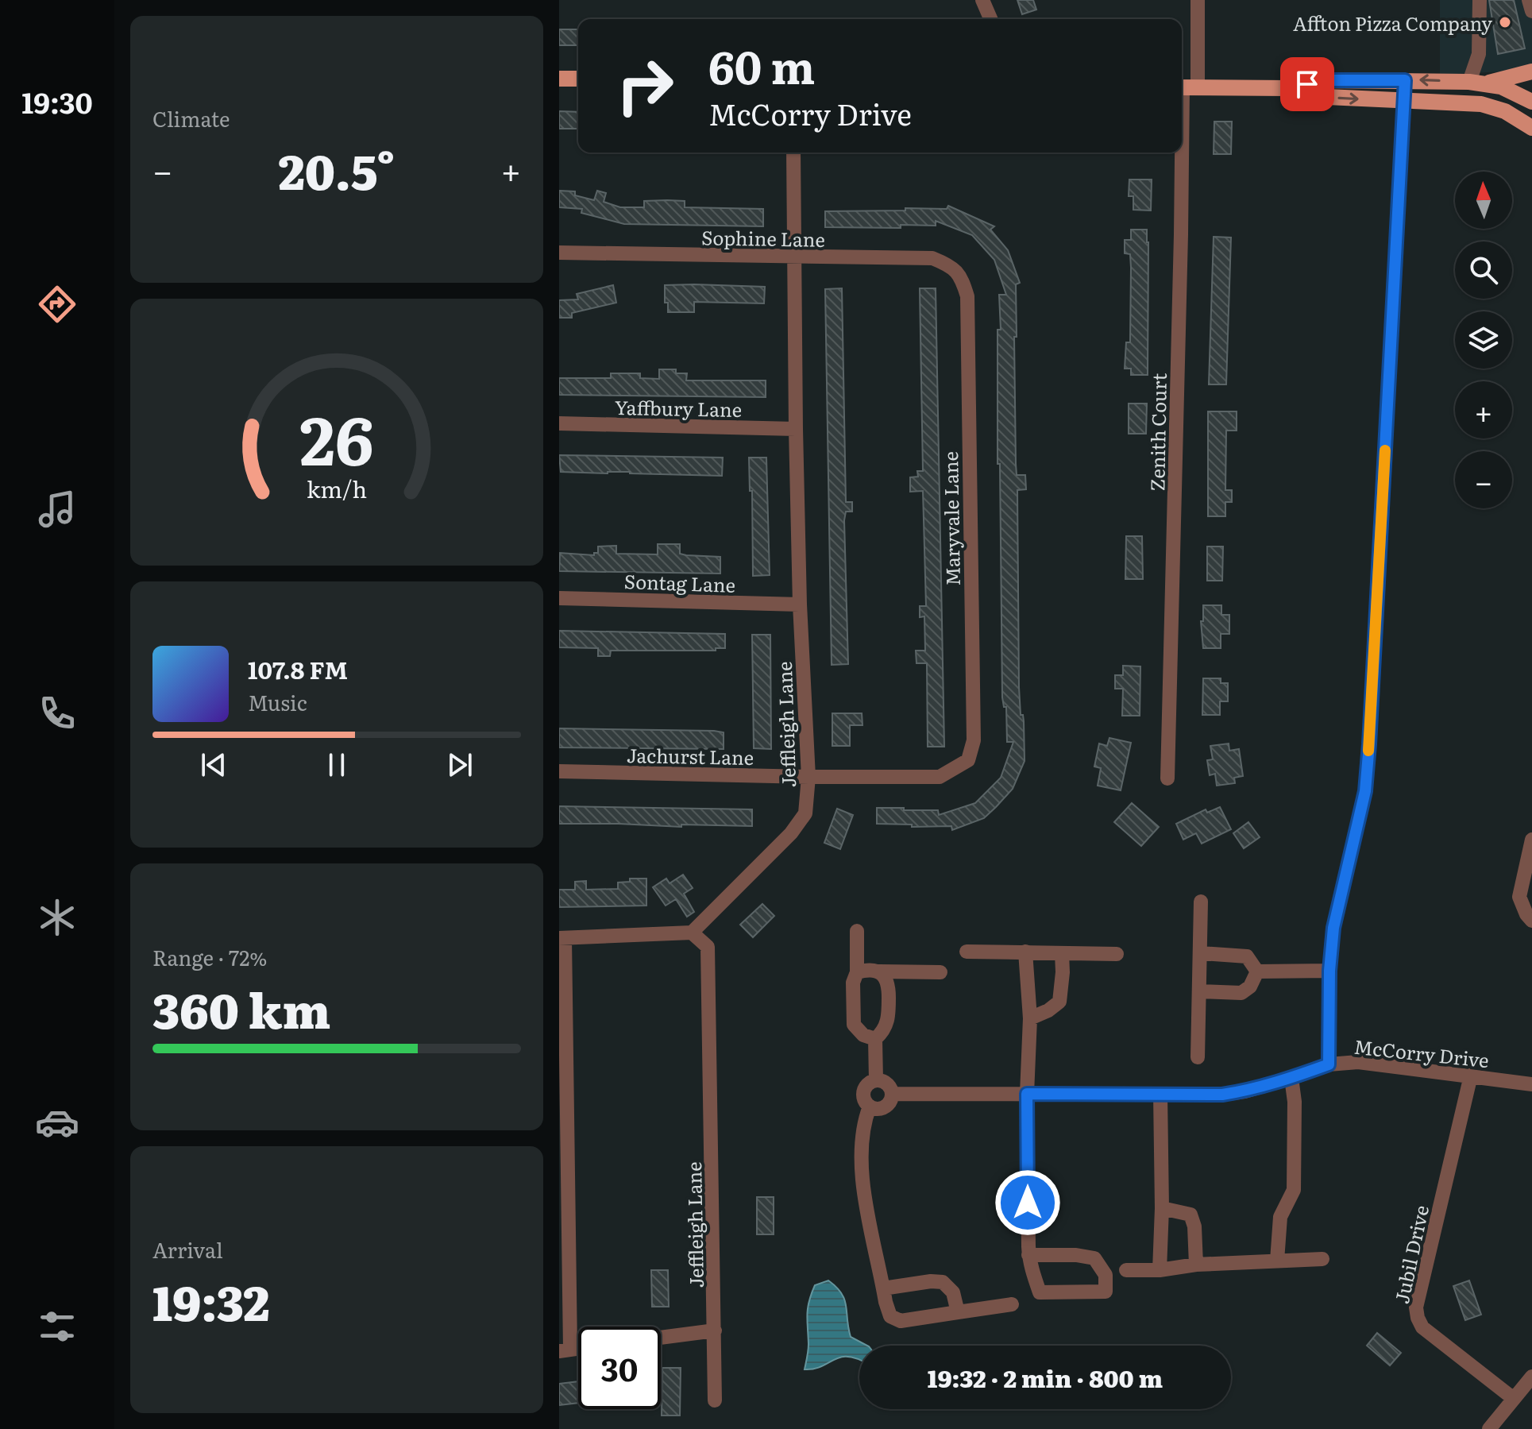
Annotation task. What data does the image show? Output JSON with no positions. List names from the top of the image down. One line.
{"streets":{"street":["Sophine Lane","Yaffbury Lane","Zenith Court","Maryvale Lane","Sontag Lane","Jeffleigh Lane","Jachurst Lane","McCorry Drive","Jubil Drive"]},"crossings":[["Sophine Lane","Maryvale Lane"],["Sophine Lane","Jeffleigh Lane"],["Yaffbury Lane","Jeffleigh Lane"],["Maryvale Lane","Jachurst Lane"],["Sontag Lane","Jeffleigh Lane"],["Jeffleigh Lane","Jachurst Lane"],["McCorry Drive","Jubil Drive"]],"places":["Affton Pizza Company"],"north":"top","page":{"tabs":"19:30","tile":["Climate",["Range · 72%","360 km"],["Arrival","19:32"]],"turn":["60 m","McCorry Drive"],"heat":["−","20.5°","+"],"map_buttons":["+","−"],"song":["107.8 FM","Music"],"limit":"30","trip":"19:32 · 2 min · 800 m","gauge":["26","km/h"]}}
